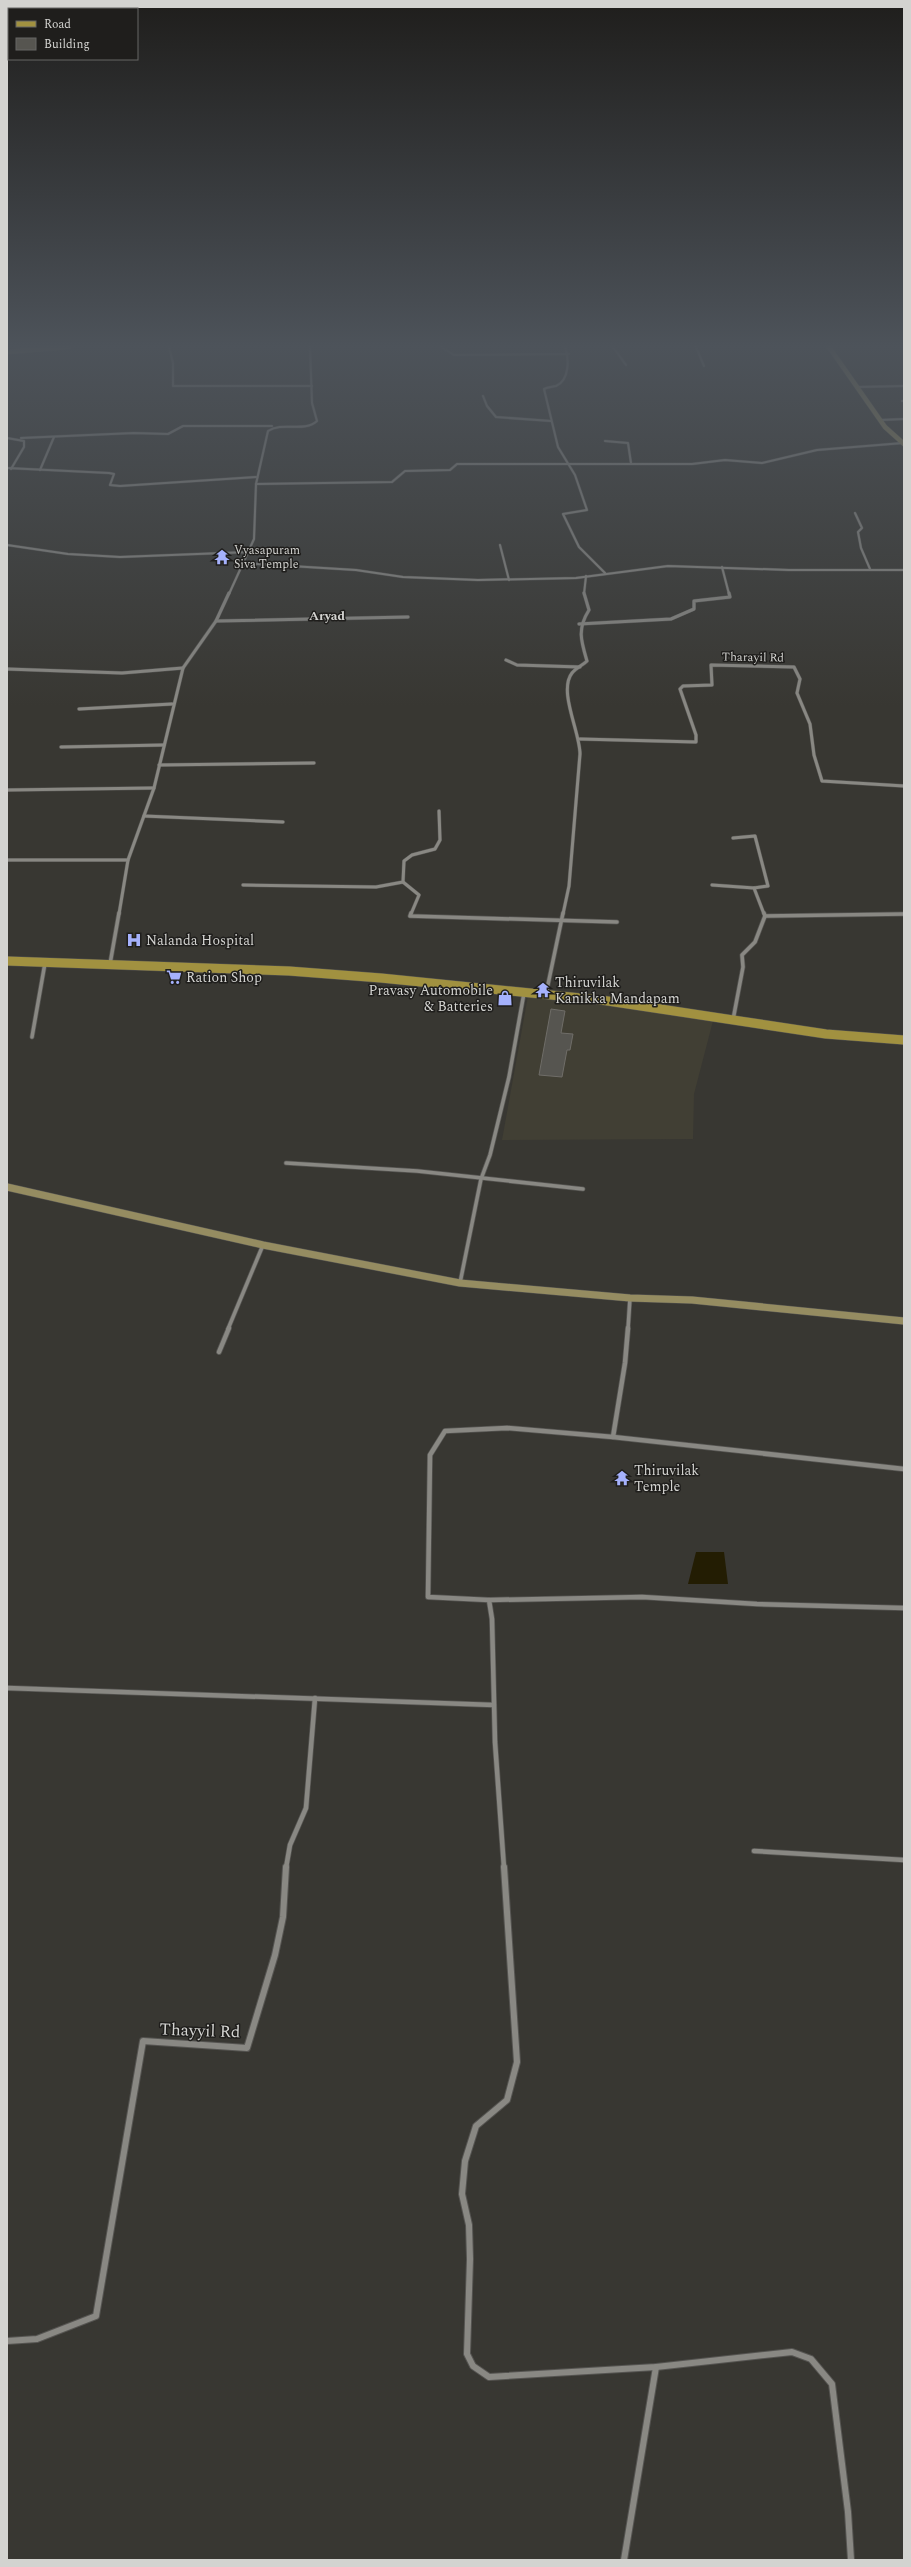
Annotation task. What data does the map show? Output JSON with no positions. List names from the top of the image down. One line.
{"streets":{"street":["Tharayil Rd","Thayyil Rd"]},"districts":["Aryad"],"places":{"temple":["Vyasapuram Siva Temple","Thiruvilak Kanikka Mandapam","Thiruvilak Temple"],"hospital":["Nalanda Hospital"],"supermarket":["Ration Shop"],"shop":["Pravasy Automobile & Batteries"]},"legend":["Road","Building"]}
